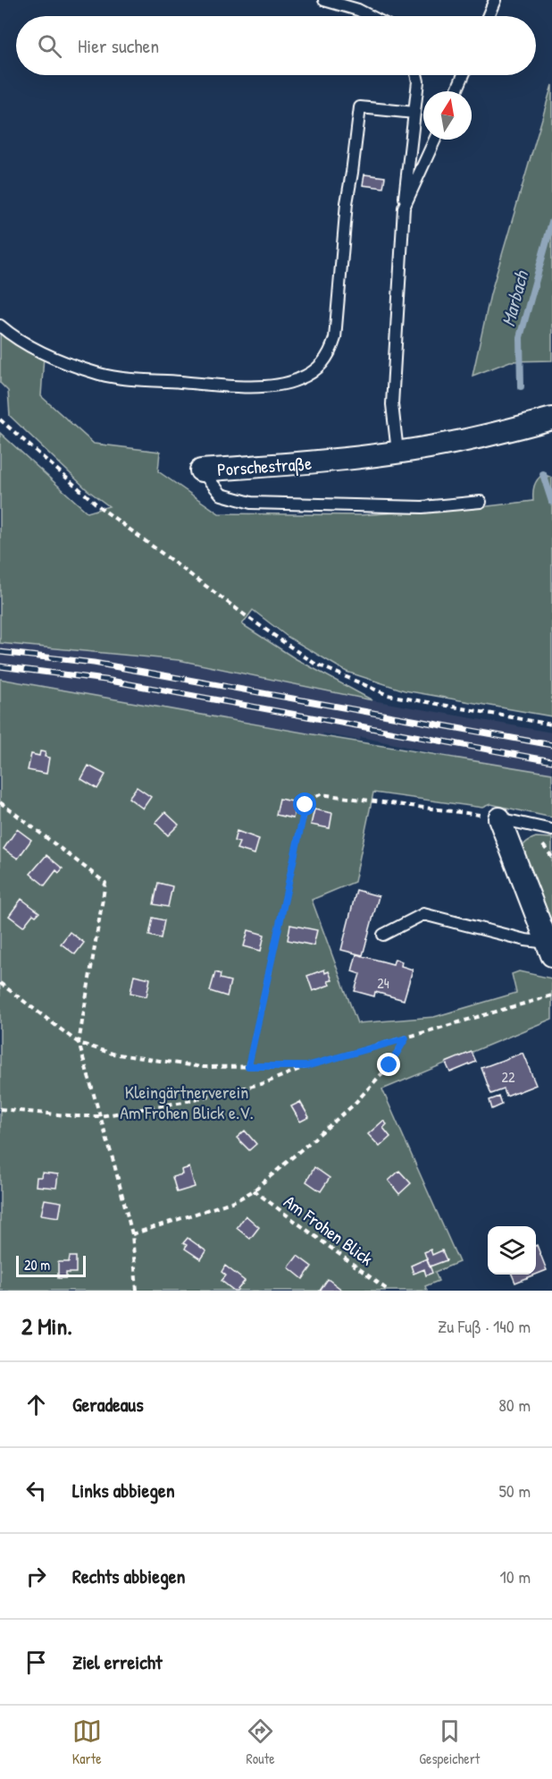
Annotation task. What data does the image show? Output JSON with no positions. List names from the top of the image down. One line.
{"streets":{"street":["Porschestraße"],"path":["Am Frohen Blick"]},"water":["Marbach"],"parks":["Kleingärtnerverein Am Frohen Blick e.V."],"house_numbers":["24","22"],"scale_bar":"20 m","north":"top","page":{"search":"Hier suchen","scale":"20 m","heading":["2 Min.","Zu Fuß · 140 m"],"list":[["Geradeaus","80 m"],["Links abbiegen","50 m"],["Rechts abbiegen","10 m"],"Ziel erreicht"],"nav":["Karte","Route","Gespeichert"]}}
